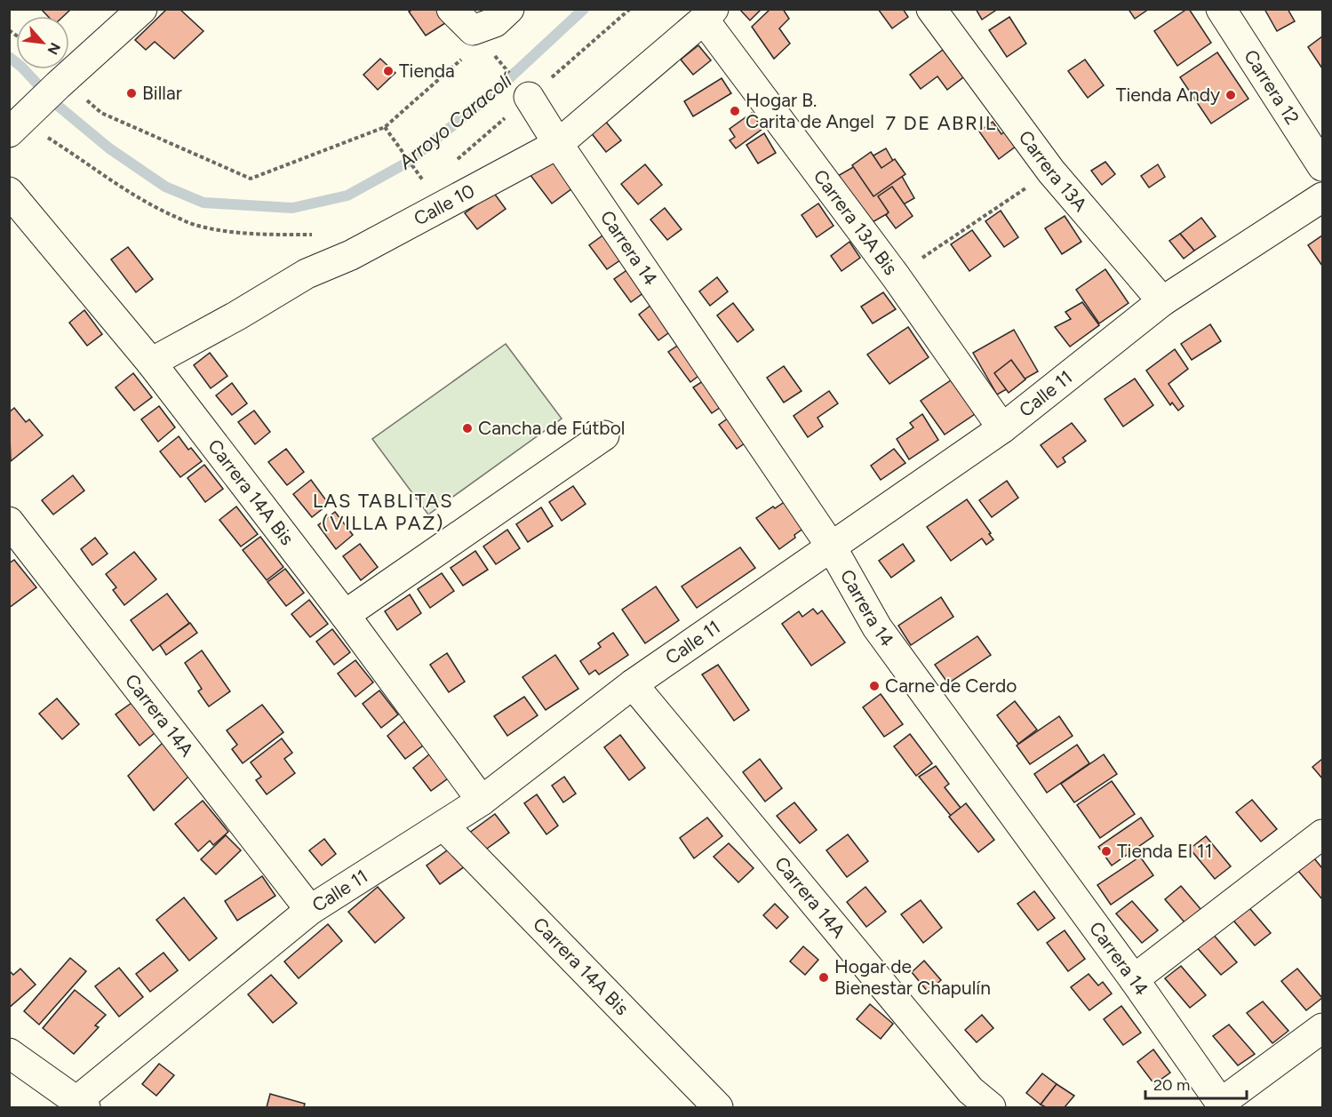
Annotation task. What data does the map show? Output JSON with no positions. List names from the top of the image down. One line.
{"streets":{"street":["Carrera 12","Carrera 13A","Calle 10","Carrera 13A Bis","Carrera 14","Calle 11","Carrera 14A Bis","Carrera 14A"]},"crossings":[["Carrera 13A","Calle 11"],["Calle 10","Carrera 13A Bis"],["Calle 10","Carrera 14"],["Calle 10","Carrera 14A Bis"],["Carrera 13A Bis","Calle 11"],["Carrera 14","Calle 11"],["Calle 11","Carrera 14A Bis"],["Calle 11","Carrera 14A"]],"districts":["7 DE ABRIL","LAS TABLITAS (VILLA PAZ)"],"water":["Arroyo Caracolí"],"places":["Tienda","Billar","Tienda Andy","Hogar B. Carita de Angel","Cancha de Fútbol","Carne de Cerdo","Tienda El 11","Hogar de Bienestar Chapulín"],"scale_bar":"20 m","north":"bottom right"}
